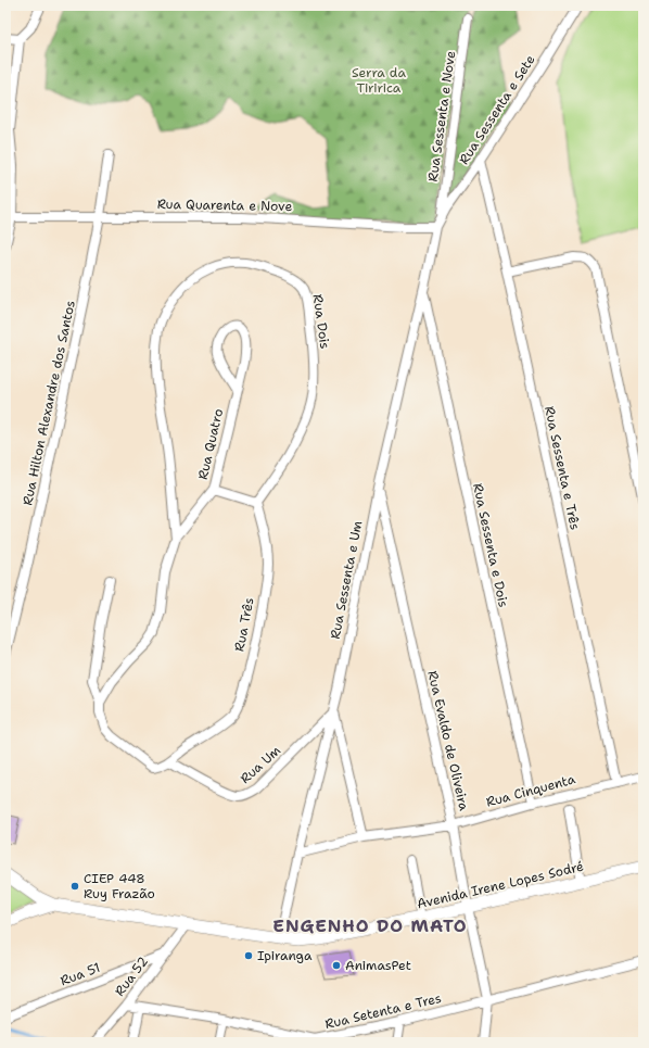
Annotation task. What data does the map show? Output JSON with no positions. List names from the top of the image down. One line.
{"streets":{"main road":["Avenida Irene Lopes Sodré"],"street":["Rua Sessenta e Sete","Rua Sessenta e Nove","Rua Quarenta e Nove","Rua Dois","Rua Hilton Alexandre dos Santos","Rua Quatro","Rua Sessenta e Três","Rua Sessenta e Dois","Rua Sessenta e Um","Rua Três","Rua Evaldo de Oliveira","Rua Um","Rua Cinquenta","Rua 51","Rua 52","Rua Setenta e Tres"]},"crossings":[["Rua Sessenta e Sete","Rua Sessenta e Nove"],["Rua Sessenta e Sete","Rua Quarenta e Nove"],["Rua Sessenta e Sete","Rua Sessenta e Três"],["Rua Sessenta e Sete","Rua Sessenta e Um"],["Rua Quarenta e Nove","Rua Hilton Alexandre dos Santos"],["Rua Quarenta e Nove","Rua Sessenta e Um"],["Rua Dois","Rua Quatro"],["Rua Dois","Rua Três"],["Rua Sessenta e Três","Rua Cinquenta"],["Rua Sessenta e Dois","Rua Sessenta e Um"],["Rua Sessenta e Dois","Rua Cinquenta"],["Rua Sessenta e Um","Rua Evaldo de Oliveira"],["Rua Sessenta e Um","Rua Um"],["Rua Sessenta e Um","Rua Cinquenta"],["Rua Sessenta e Um","Avenida Irene Lopes Sodré"],["Rua Três","Rua Um"],["Rua Evaldo de Oliveira","Rua Cinquenta"],["Rua Evaldo de Oliveira","Avenida Irene Lopes Sodré"],["Rua Evaldo de Oliveira","Rua Setenta e Tres"],["Avenida Irene Lopes Sodré","Rua 52"],["Rua 51","Rua 52"],["Rua 52","Rua Setenta e Tres"]],"districts":["ENGENHO DO MATO"],"parks":["Serra da Tiririca"],"places":["CIEP 448 Ruy Frazão","Ipiranga","AnimasPet"]}
